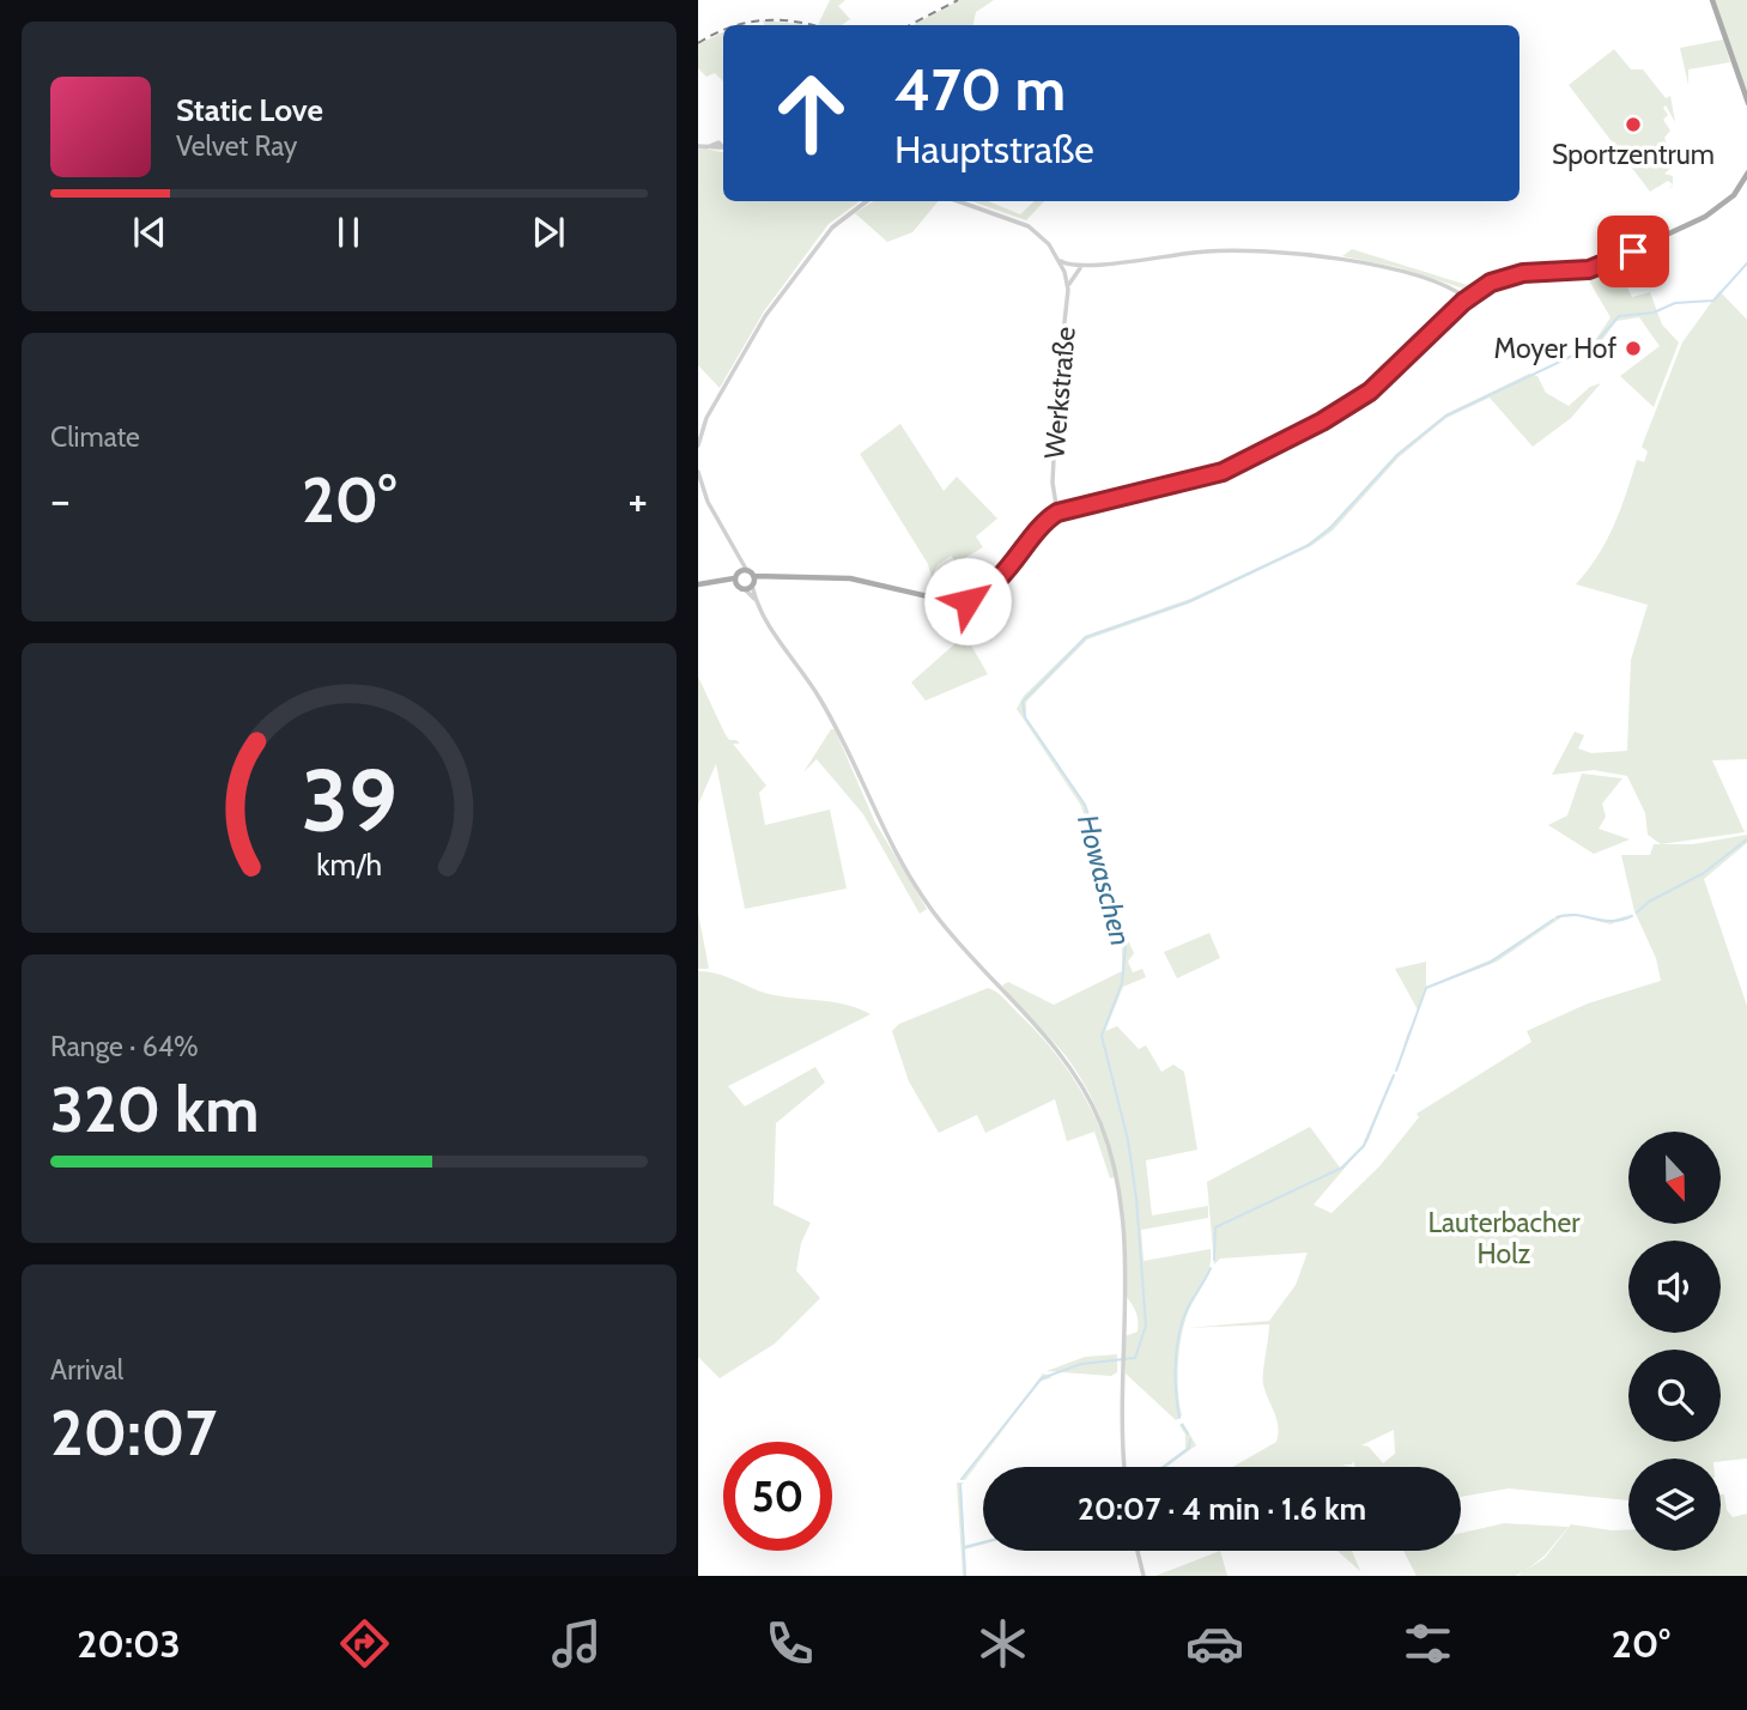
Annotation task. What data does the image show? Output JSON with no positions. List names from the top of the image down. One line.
{"streets":{"street":["Werkstraße"]},"water":["Howaschen"],"parks":["Lauterbacher Holz"],"places":["Sportzentrum","Moyer Hof"],"north":"bottom","page":{"turn":["470 m","Hauptstraße"],"song":["Static Love","Velvet Ray"],"tile":["Climate",["Range · 64%","320 km"],["Arrival","20:07"]],"heat":["−","20°","+"],"limit":"50","trip":"20:07 · 4 min · 1.6 km","tabs":["20:03","20°"],"gauge":["39","km/h"]}}
